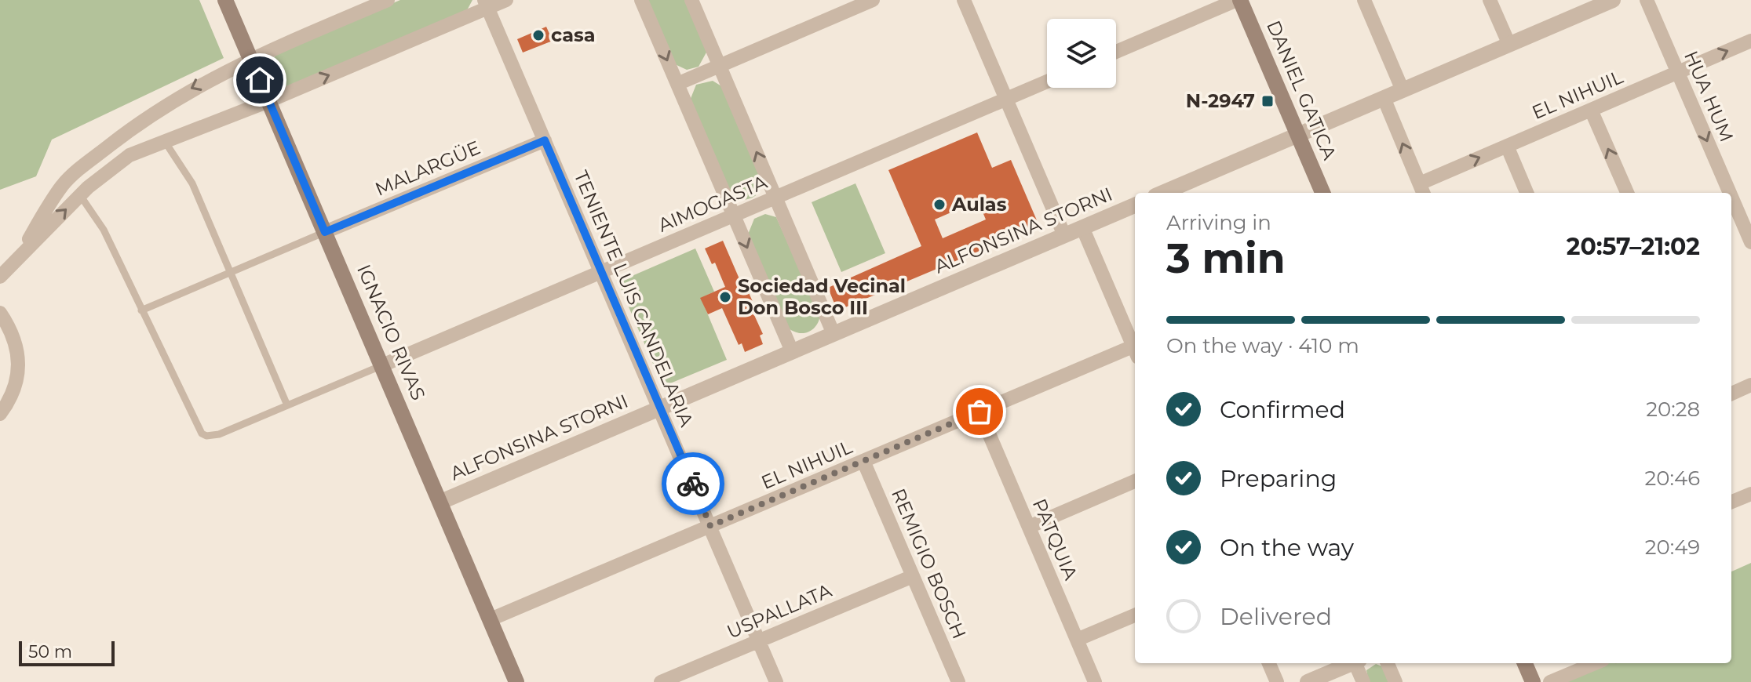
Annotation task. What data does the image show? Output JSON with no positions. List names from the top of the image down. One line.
{"streets":{"main road":["DANIEL GATICA","IGNACIO RIVAS"],"street":["EL NIHUIL","HUA HUM","MALARGÜE","AIMOGASTA","ALFONSINA STORNI","TENIENTE LUIS CANDELARIA","PATQUIA","REMIGIO BOSCH","USPALLATA"]},"crossings":[["EL NIHUIL","HUA HUM"],["EL NIHUIL","TENIENTE LUIS CANDELARIA"],["EL NIHUIL","IGNACIO RIVAS"],["EL NIHUIL","PATQUIA"],["EL NIHUIL","REMIGIO BOSCH"],["MALARGÜE","TENIENTE LUIS CANDELARIA"],["MALARGÜE","IGNACIO RIVAS"],["AIMOGASTA","TENIENTE LUIS CANDELARIA"],["AIMOGASTA","IGNACIO RIVAS"],["ALFONSINA STORNI","TENIENTE LUIS CANDELARIA"],["ALFONSINA STORNI","IGNACIO RIVAS"],["TENIENTE LUIS CANDELARIA","USPALLATA"],["REMIGIO BOSCH","USPALLATA"]],"places":{"other":["casa","Aulas","Sociedad Vecinal Don Bosco III"],"transit":["N-2947"]},"scale_bar":"50 m","page":{"heading":["3 min","Arriving in","20:57–21:02"],"bar":"On the way · 410 m","list":[["Confirmed","20:28"],["Preparing","20:46"],["On the way","20:49"],"Delivered"],"scale":"50 m"}}
